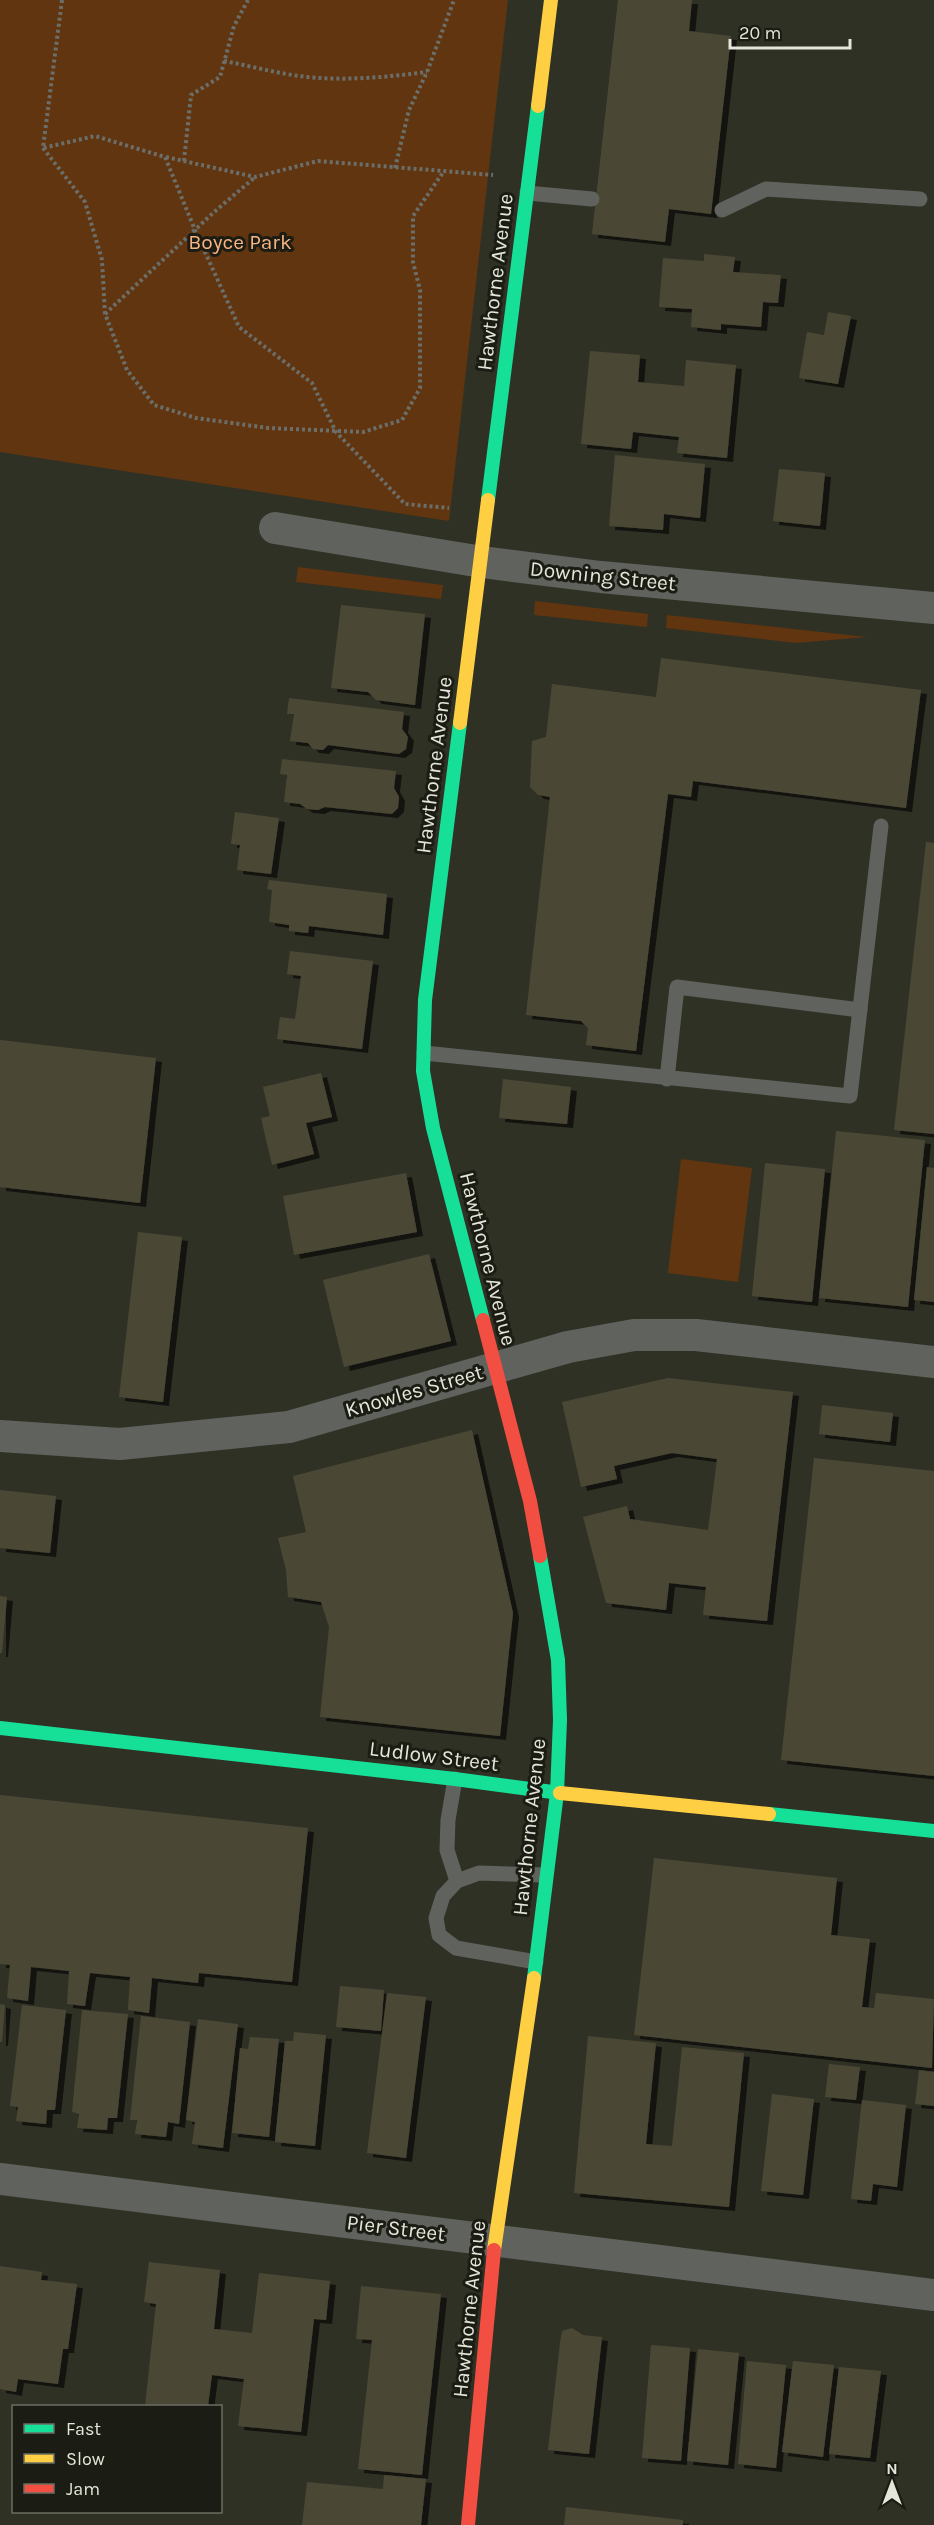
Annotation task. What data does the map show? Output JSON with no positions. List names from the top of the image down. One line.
{"streets":{"street":["Hawthorne Avenue","Downing Street","Knowles Street","Ludlow Street","Pier Street"]},"crossings":[["Hawthorne Avenue","Downing Street"],["Hawthorne Avenue","Knowles Street"],["Hawthorne Avenue","Ludlow Street"],["Hawthorne Avenue","Pier Street"]],"parks":["Boyce Park"],"legend":["Fast","Slow","Jam"],"scale_bar":"20 m","north":"top"}
